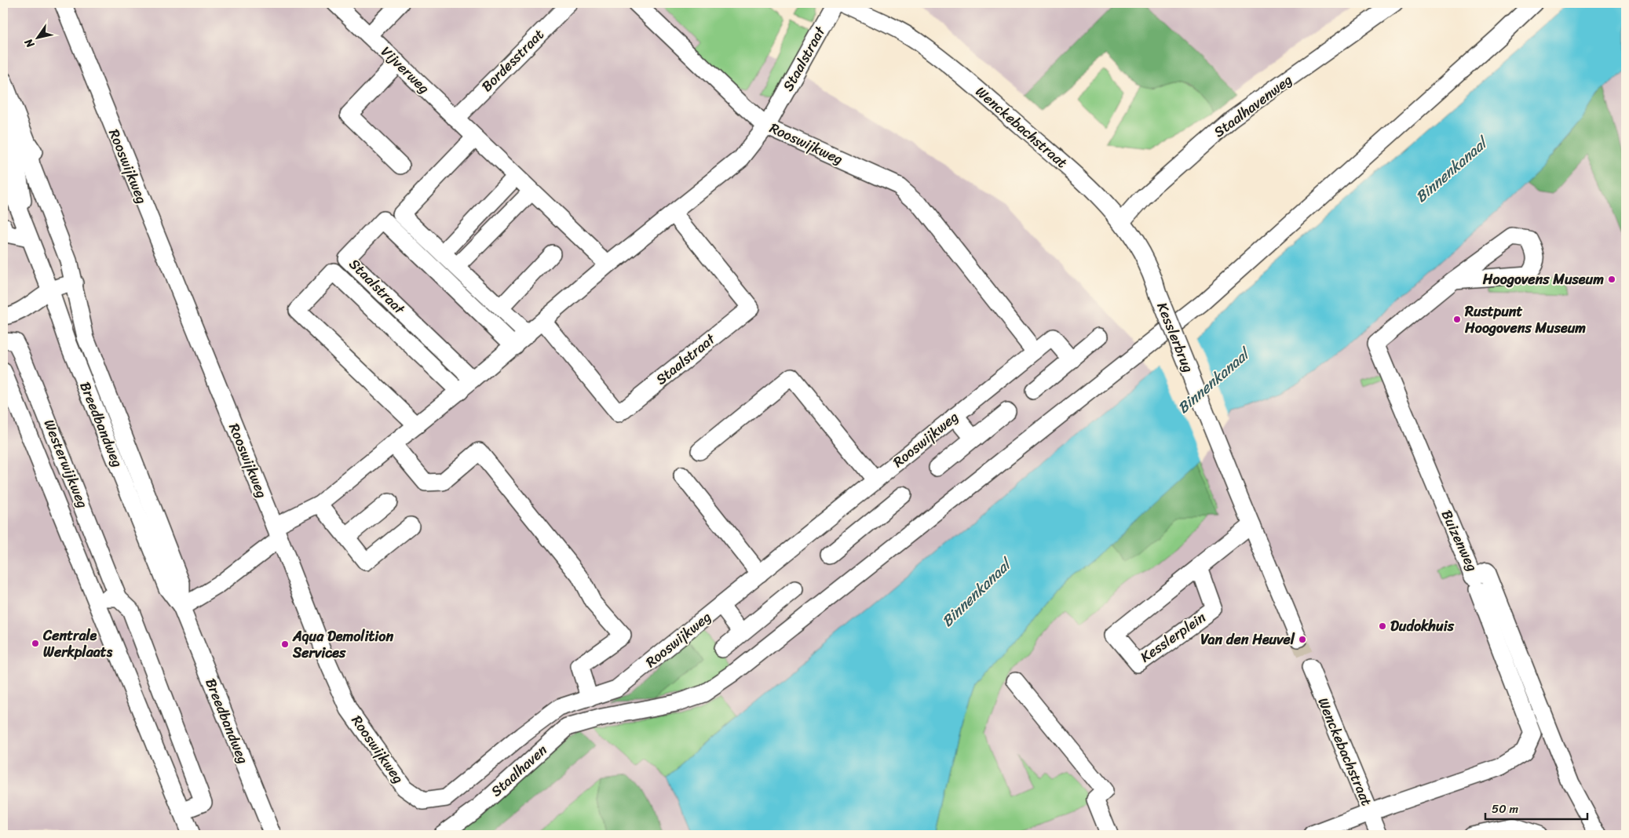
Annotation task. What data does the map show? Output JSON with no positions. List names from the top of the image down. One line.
{"streets":{"street":["Staalstraat","Bordesstraat","Vijverweg","Staalhavenweg","Wenckebachstraat","Rooswijkweg","Kesslerbrug","Breedbandweg","Westerwijkweg","Buizenweg","Kesslerplein","Staalhaven"]},"crossings":[["Staalstraat","Vijverweg"],["Staalstraat","Rooswijkweg"],["Staalstraat","Breedbandweg"],["Bordesstraat","Vijverweg"],["Staalhavenweg","Wenckebachstraat"],["Wenckebachstraat","Kesslerbrug"],["Kesslerbrug","Kesslerplein"]],"water":["Binnenkanaal"],"places":["Hoogovens Museum","Rustpunt Hoogovens Museum","Dudokhuis","Van den Heuvel","Centrale Werkplaats","Aqua Demolition Services"],"scale_bar":"50 m","north":"bottom left"}
